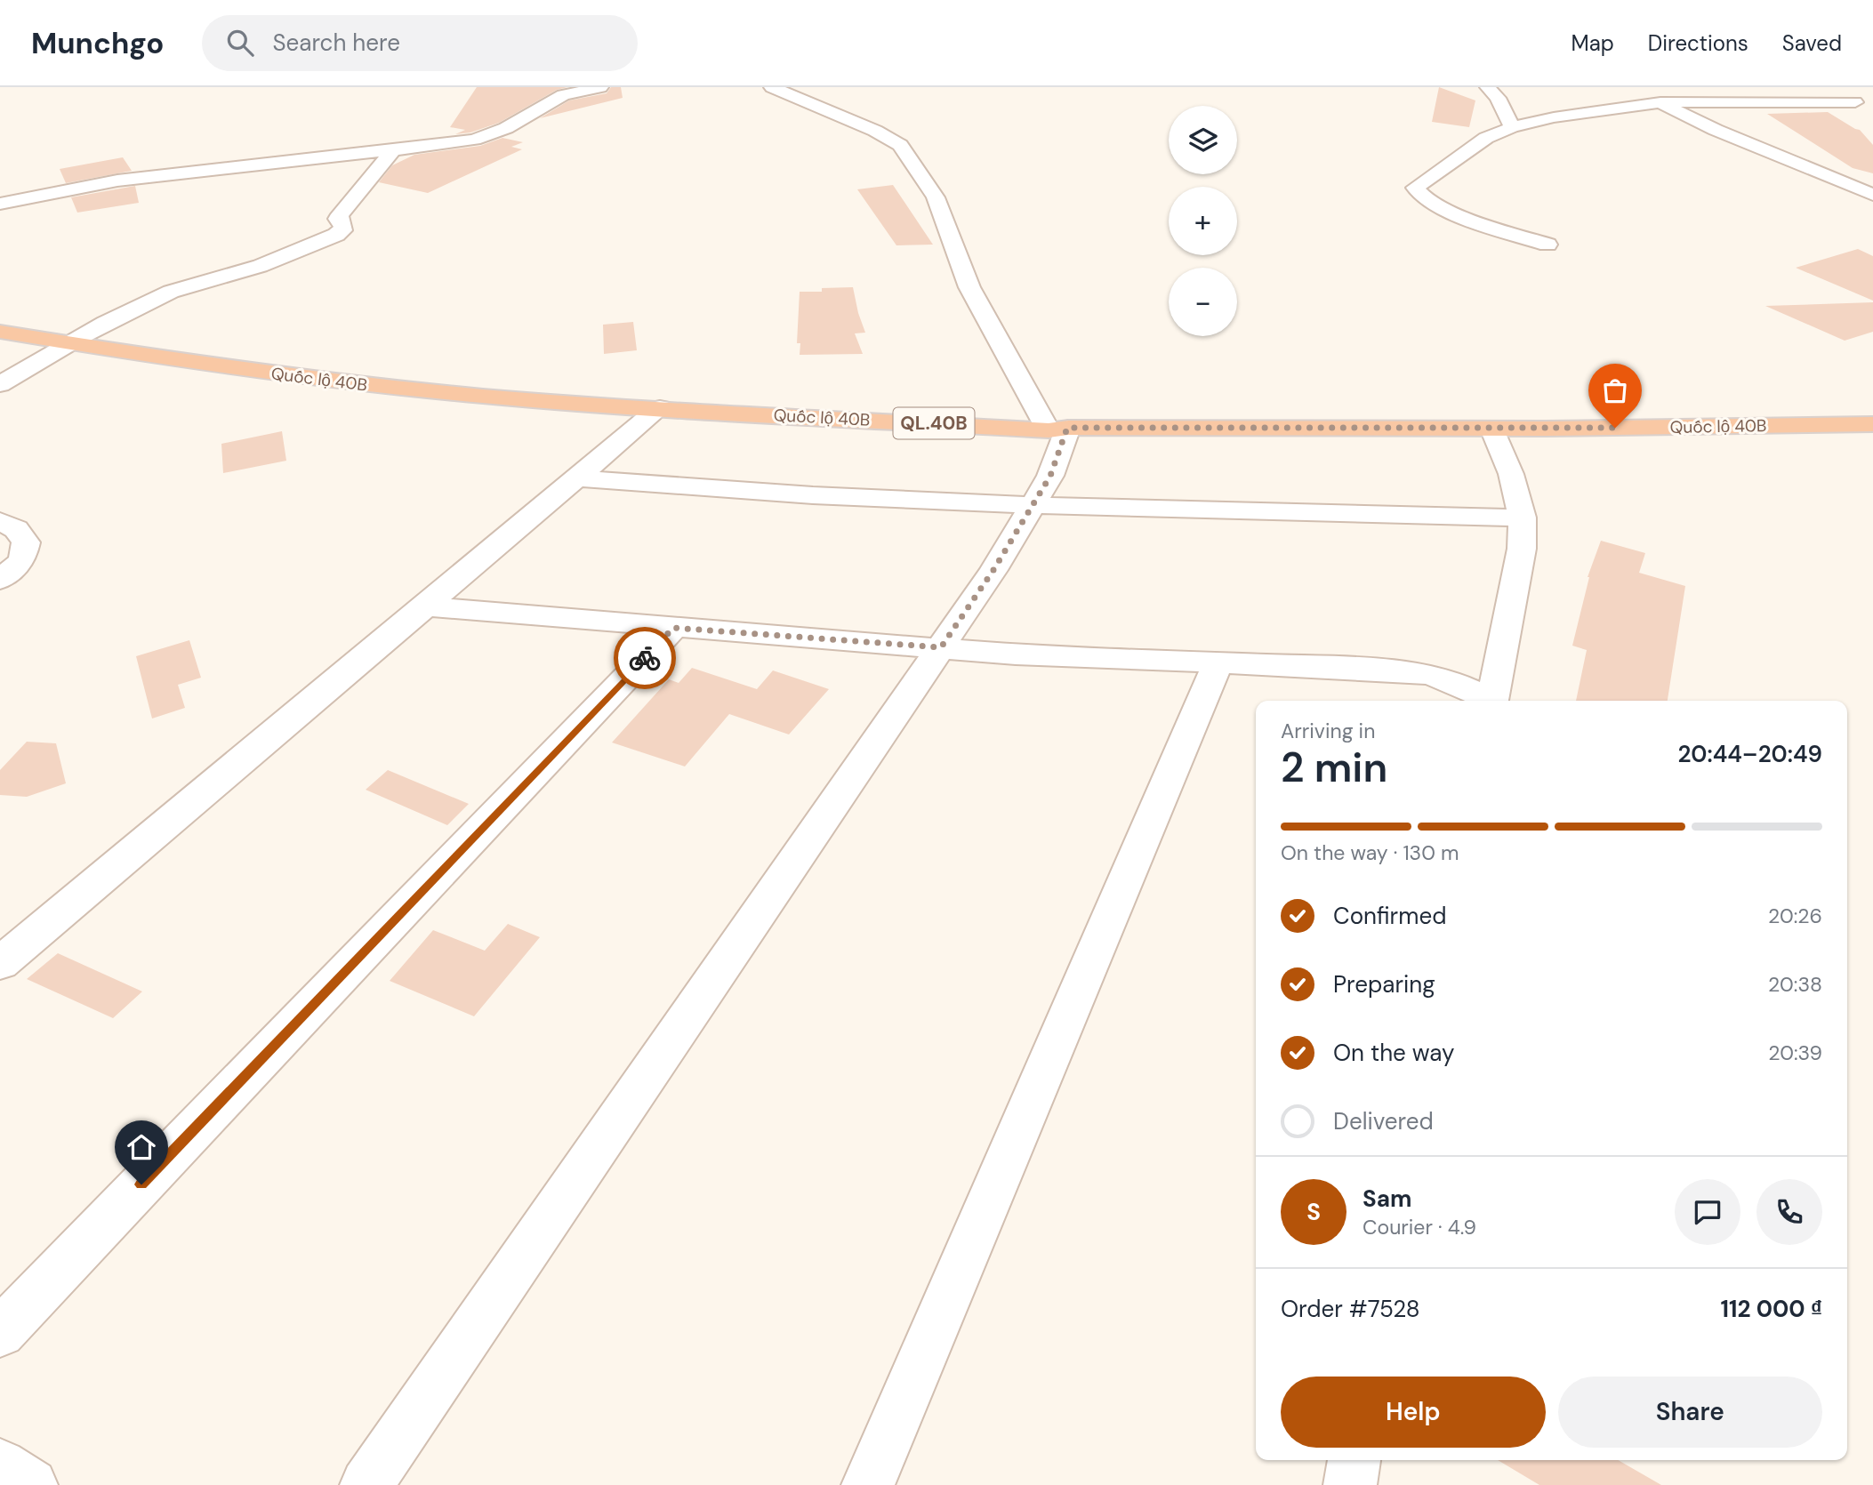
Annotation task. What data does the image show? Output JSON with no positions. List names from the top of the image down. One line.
{"streets":{"highway":["Quốc lộ 40B","QL.40B"]},"page":{"header":"Munchgo","search":"Search here","nav":["Map","Directions","Saved"],"map_buttons":["+","−"],"heading":["2 min","Arriving in","20:44–20:49"],"panel":["Sam","Courier · 4.9","Order #7528","112 000 ₫"],"bar":"On the way · 130 m","list":[["Confirmed","20:26"],["Preparing","20:38"],["On the way","20:39"],"Delivered"],"round":"S","buttons":["Help","Share"]}}
